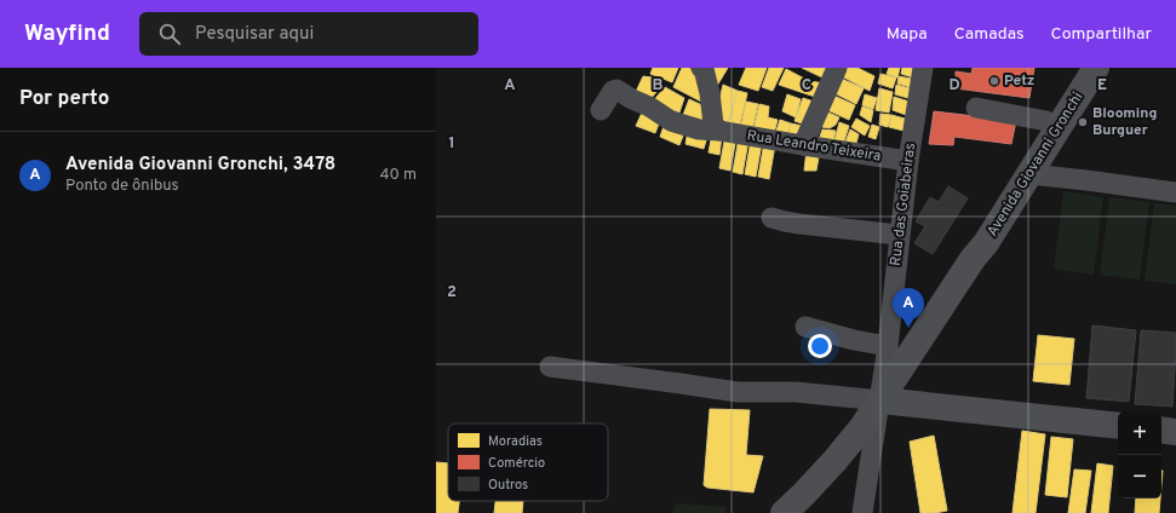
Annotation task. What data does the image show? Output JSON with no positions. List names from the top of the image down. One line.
{"streets":{"main road":["Avenida Giovanni Gronchi"],"street":["Rua Leandro Teixeira","Rua das Goiabeiras"]},"crossings":[["Rua Leandro Teixeira","Rua das Goiabeiras"],["Avenida Giovanni Gronchi","Rua das Goiabeiras"]],"places":["Petz","Blooming Burguer"],"legend":["Moradias","Comércio","Outros"],"page":{"header":"Wayfind","search":"Pesquisar aqui","nav":["Mapa","Camadas","Compartilhar"],"heading":"Por perto","list":[{"mark":"A","name":"Avenida Giovanni Gronchi, 3478","note":"Ponto de ônibus","value":"40 m"}],"pins":"A","map_buttons":["+","−"]},"grid":{"columns":["A","B","C","D","E"],"rows":["1","2"]}}
